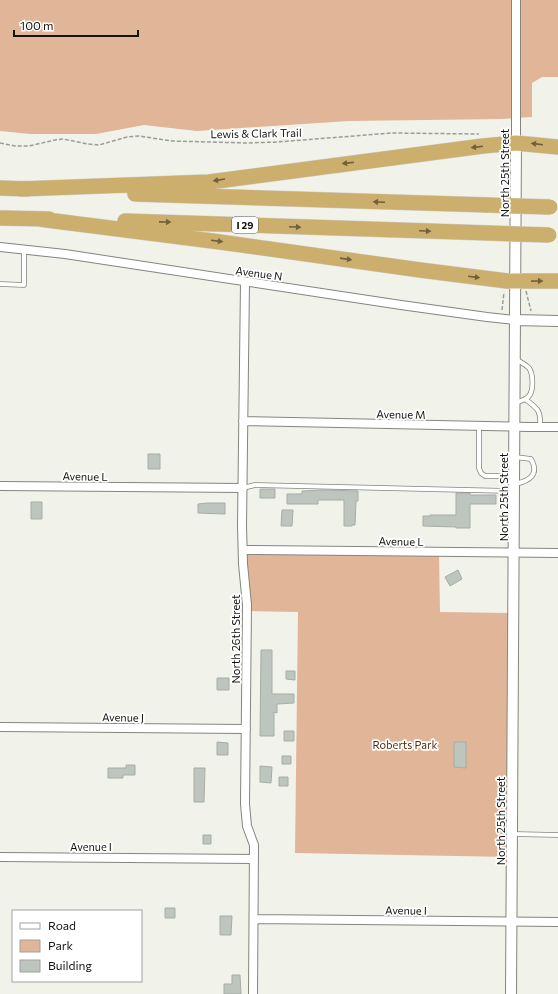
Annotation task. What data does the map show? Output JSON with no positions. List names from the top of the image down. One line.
{"streets":{"highway":["I 29"],"street":["North 25th Street","Avenue N","Avenue M","Avenue L","North 26th Street","Avenue J","Avenue I"],"path":["Lewis & Clark Trail"]},"crossings":[["North 25th Street","Avenue N"],["North 25th Street","Avenue M"],["North 25th Street","Avenue L"],["North 25th Street","Avenue I"],["Avenue N","North 26th Street"],["Avenue M","North 26th Street"],["Avenue L","North 26th Street"],["North 26th Street","Avenue J"],["North 26th Street","Avenue I"]],"parks":["Roberts Park"],"legend":["Road","Park","Building"],"scale_bar":"100 m"}
